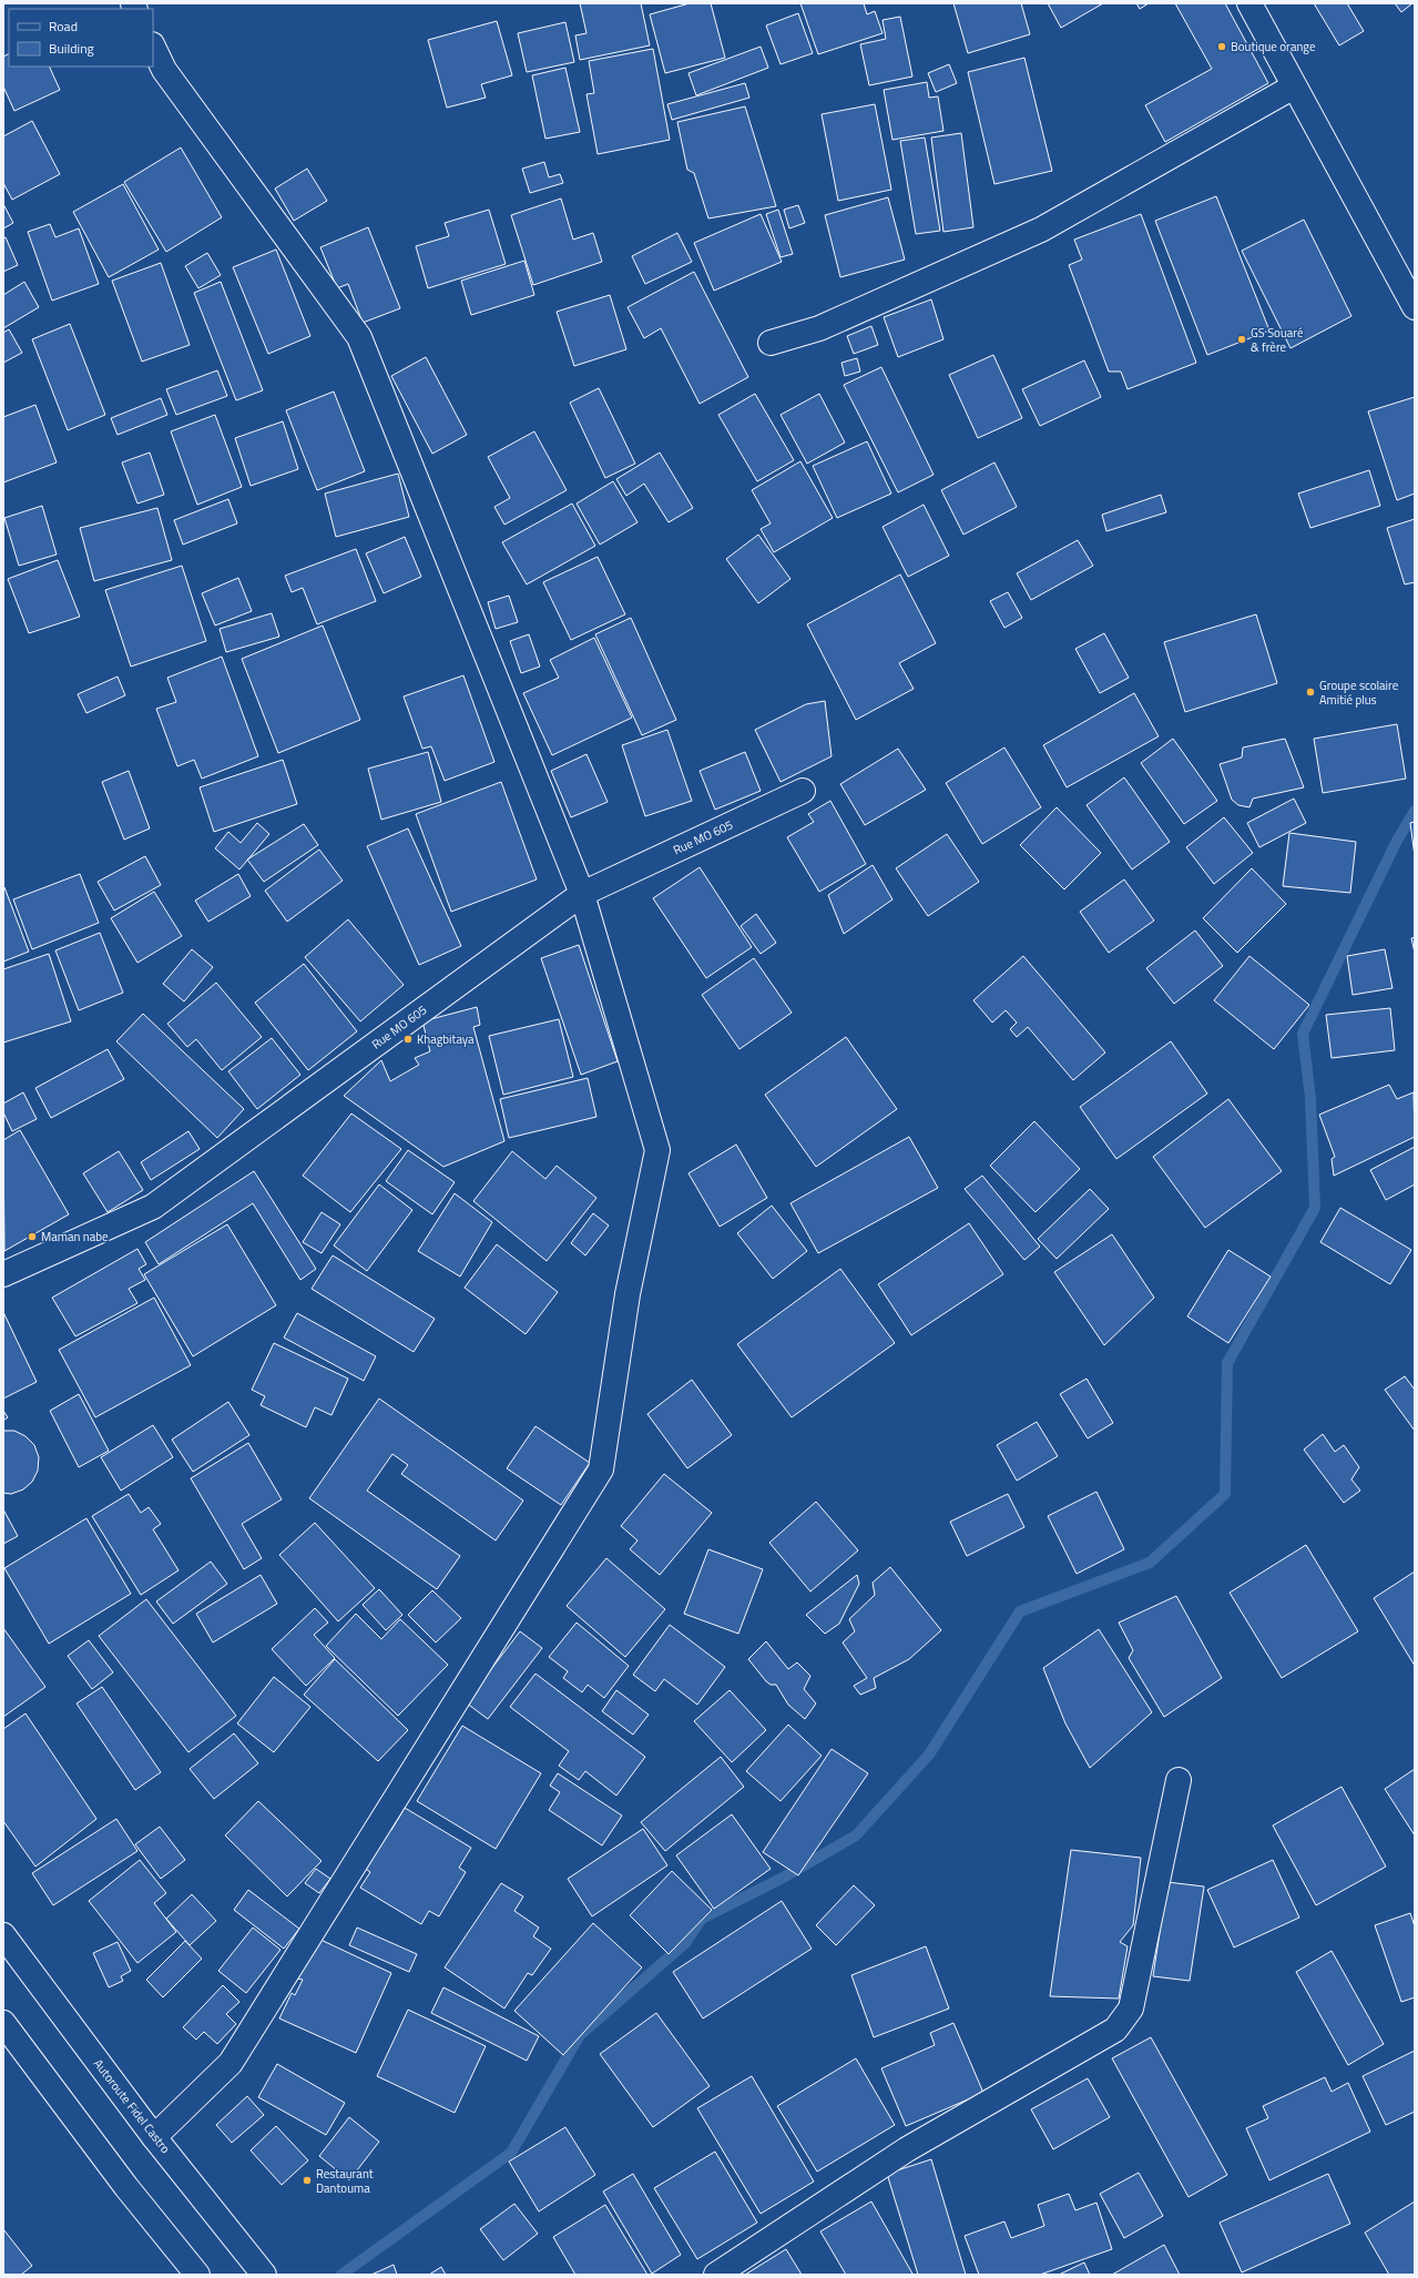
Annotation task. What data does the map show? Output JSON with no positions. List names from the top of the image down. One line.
{"streets":{"main road":["Rue MO 605","Autoroute Fidel Castro"]},"places":["Boutique orange","GS Souaré & frère","Groupe scolaire Amitié plus","Khagbitaya","Maman nabe","Restaurant Dantouma"],"legend":["Road","Building"]}
